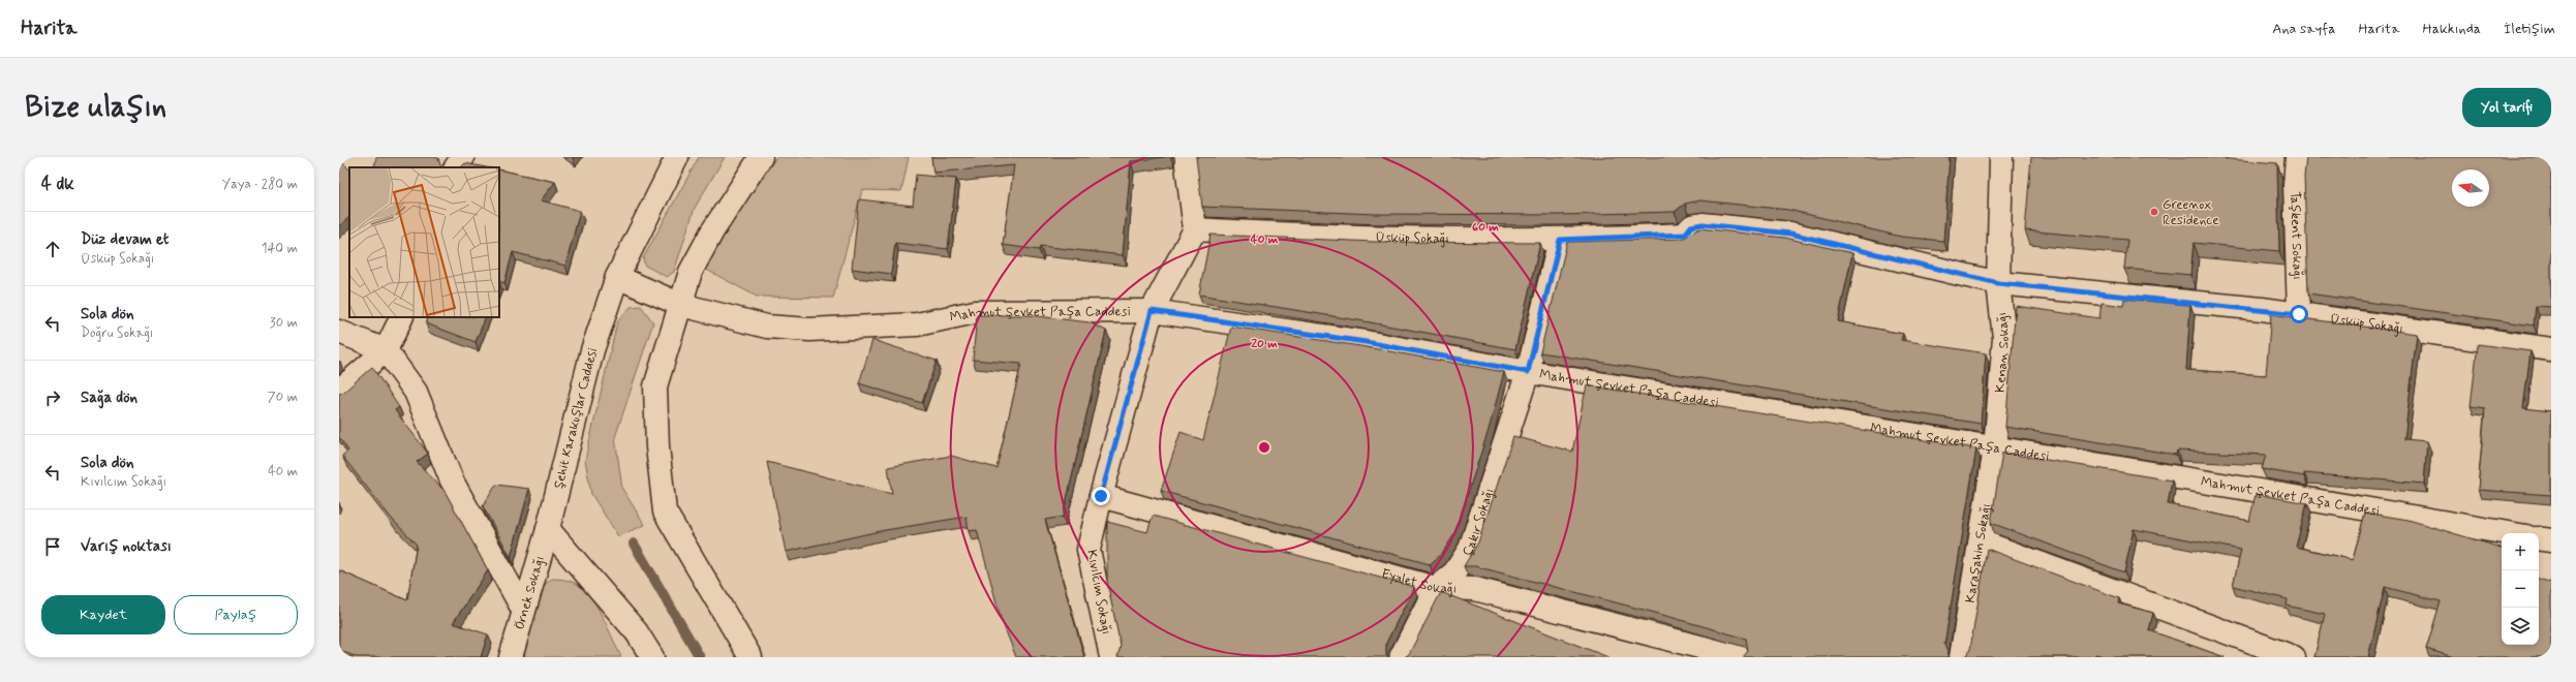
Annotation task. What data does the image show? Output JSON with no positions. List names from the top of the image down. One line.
{"streets":{"street":["Taşkent Sokağı","Üsküp Sokağı","Mahmut Şevket Paşa Caddesi","Kenan Sokağı","Şehit Karakuşlar Caddesi","Çakır Sokağı","Karaşahin Sokağı","Eyalet Sokağı","Kıvılcım Sokağı","Örnek Sokağı"]},"crossings":[["Taşkent Sokağı","Üsküp Sokağı"],["Üsküp Sokağı","Kenan Sokağı"],["Üsküp Sokağı","Çakır Sokağı"],["Mahmut Şevket Paşa Caddesi","Kenan Sokağı"],["Mahmut Şevket Paşa Caddesi","Şehit Karakuşlar Caddesi"],["Mahmut Şevket Paşa Caddesi","Çakır Sokağı"],["Mahmut Şevket Paşa Caddesi","Karaşahin Sokağı"],["Mahmut Şevket Paşa Caddesi","Kıvılcım Sokağı"],["Kenan Sokağı","Karaşahin Sokağı"],["Şehit Karakuşlar Caddesi","Örnek Sokağı"],["Çakır Sokağı","Eyalet Sokağı"],["Eyalet Sokağı","Kıvılcım Sokağı"]],"places":["Greenox Residence"],"north":"left","page":{"header":"Harita","nav":["Ana sayfa","Harita","Hakkında","İletişim"],"buttons":["Yol tarifi",["Kaydet","Paylaş"]],"title":"Bize ulaşın","heading":["4 dk","Yaya · 280 m"],"list":[["Düz devam et","Üsküp Sokağı","140 m"],["Sola dön","Doğru Sokağı","30 m"],["Sağa dön","70 m"],["Sola dön","Kıvılcım Sokağı","40 m"],"Varış noktası"],"map_buttons":["+","−"]},"rings":["60 m","40 m","20 m"]}
